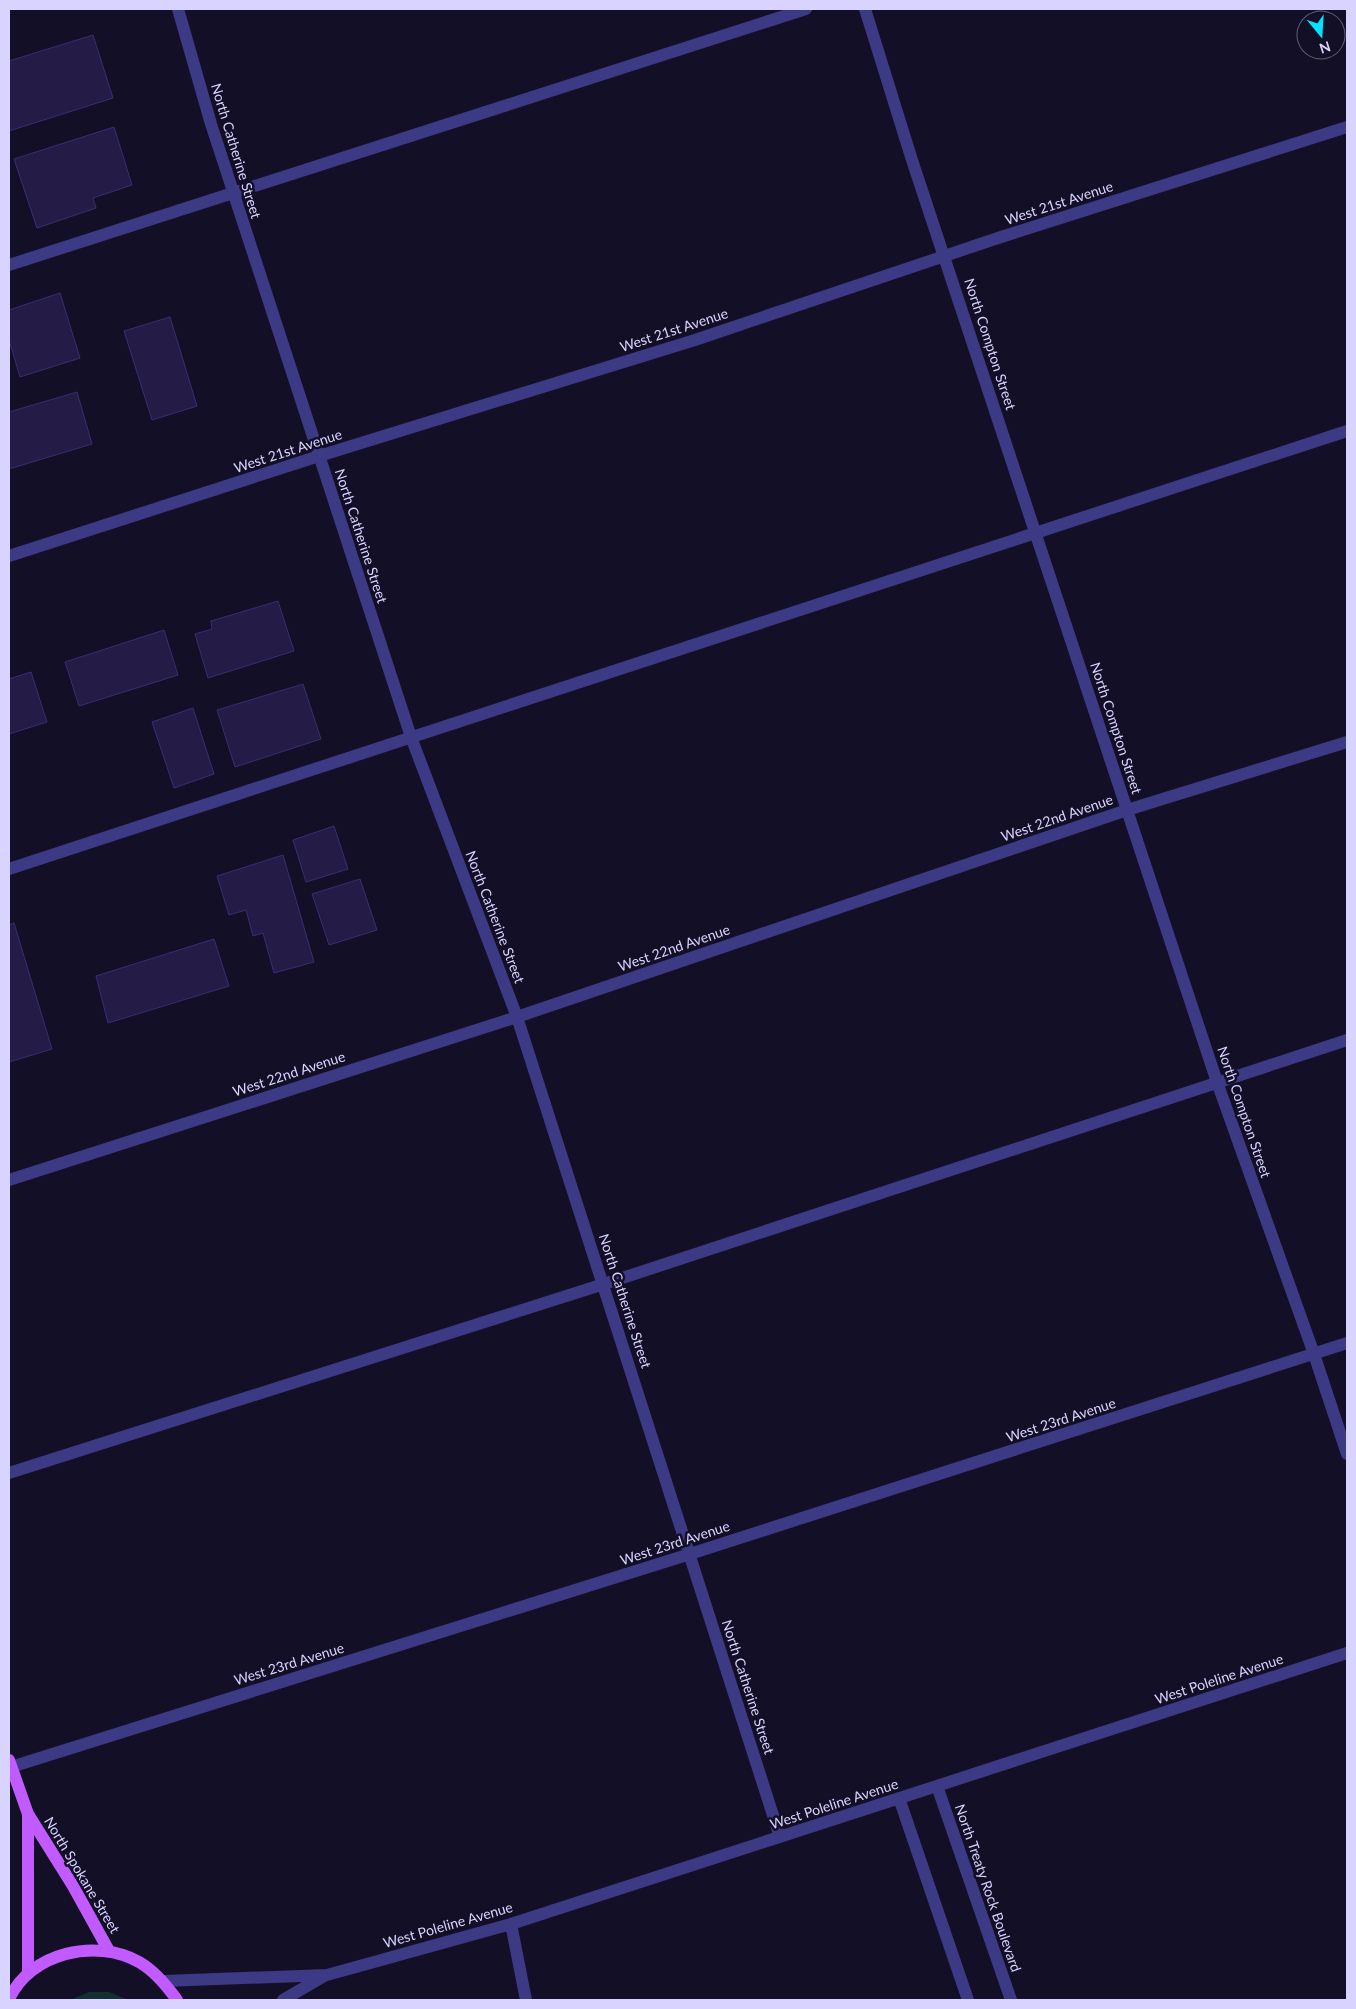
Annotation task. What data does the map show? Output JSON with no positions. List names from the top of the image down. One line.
{"streets":{"main road":["North Spokane Street"],"street":["North Catherine Street","West 21st Avenue","North Compton Street","West 22nd Avenue","West 23rd Avenue","West Poleline Avenue","North Treaty Rock Boulevard"]},"crossings":[["North Catherine Street","West 21st Avenue"],["North Catherine Street","West 22nd Avenue"],["North Catherine Street","West 23rd Avenue"],["North Catherine Street","West Poleline Avenue"],["West 21st Avenue","North Compton Street"],["North Compton Street","West 22nd Avenue"],["North Compton Street","West 23rd Avenue"],["West 23rd Avenue","North Spokane Street"],["West Poleline Avenue","North Treaty Rock Boulevard"]],"north":"bottom"}
